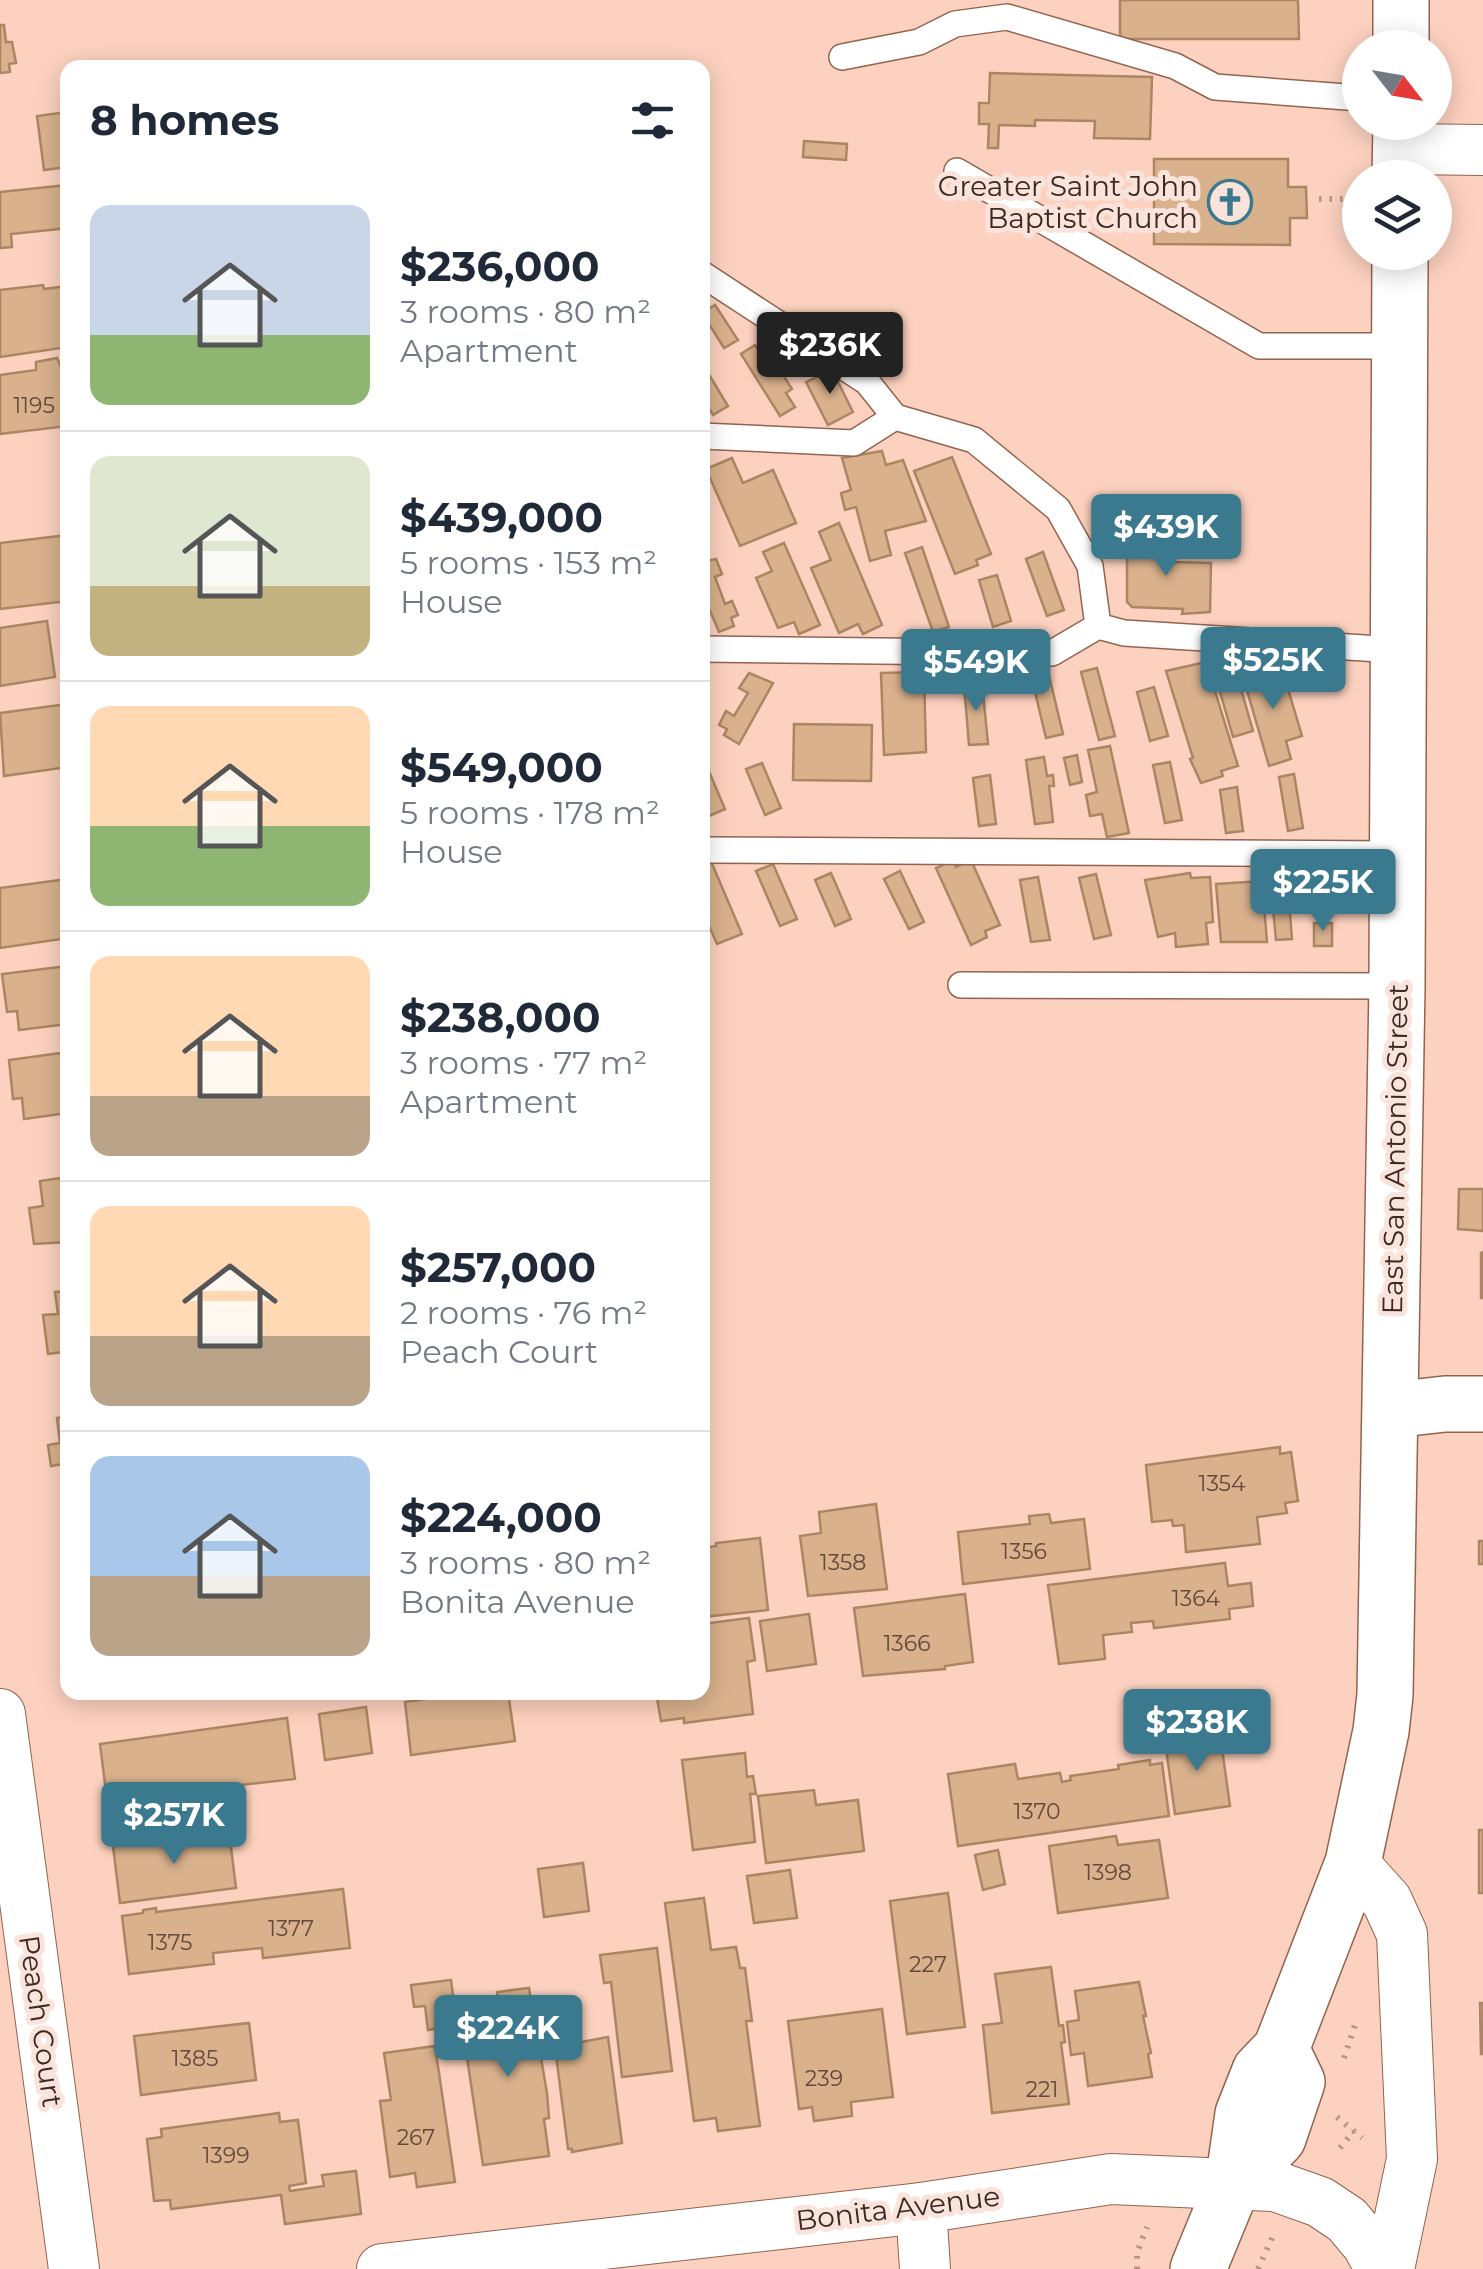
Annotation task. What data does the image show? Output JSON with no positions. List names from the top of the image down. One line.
{"streets":{"street":["East San Antonio Street","Peach Court","Bonita Avenue"]},"crossings":[["East San Antonio Street","Bonita Avenue"]],"places":{"church":["Greater Saint John Baptist Church"]},"house_numbers":["1195","1354","1356","1358","1364","1366","1370","1398","1377","1375","227","1385","239","221","267","1399"],"north":"bottom right","page":{"heading":"8 homes","list":[{"name":"$236,000","note":"3 rooms · 80 m² · Apartment"},{"name":"$439,000","note":"5 rooms · 153 m² · House"},{"name":"$549,000","note":"5 rooms · 178 m² · House"},{"name":"$238,000","note":"3 rooms · 77 m² · Apartment"},{"name":"$257,000","note":"2 rooms · 76 m² · Peach Court"},{"name":"$224,000","note":"3 rooms · 80 m² · Bonita Avenue"}],"price":["$236K","$439K","$525K","$549K","$225K","$238K","$257K","$224K"]}}
